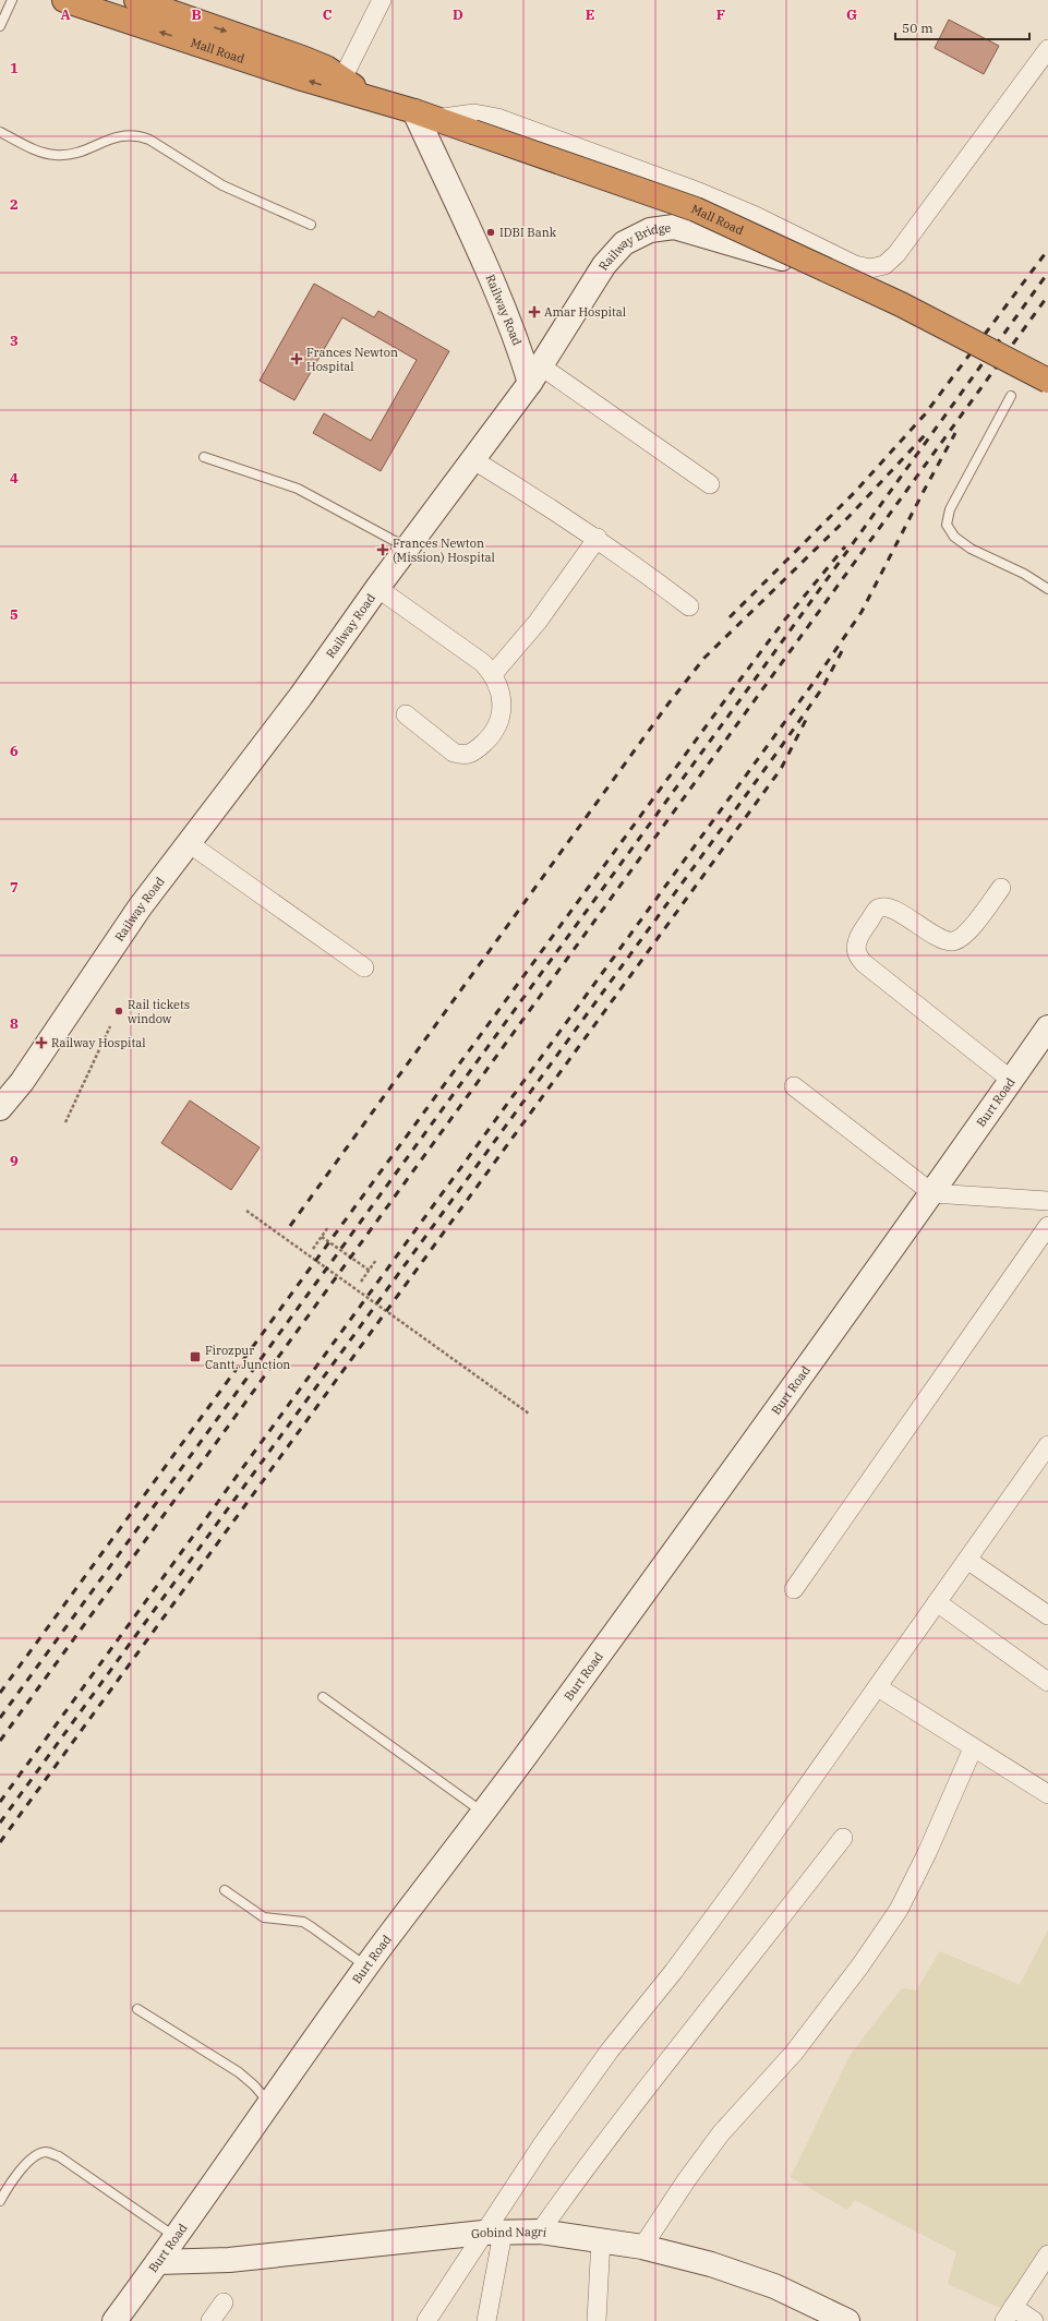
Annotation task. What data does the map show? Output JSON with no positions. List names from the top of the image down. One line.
{"streets":{"highway":["Mall Road"],"street":["Railway Bridge","Railway Road","Burt Road","Gobind Nagri"]},"crossings":[["Mall Road","Railway Bridge"],["Mall Road","Railway Road"],["Railway Bridge","Railway Road"],["Burt Road","Gobind Nagri"]],"places":{"other":["IDBI Bank","Rail tickets window"],"health":["Amar Hospital","Frances Newton Hospital","Frances Newton (Mission) Hospital","Railway Hospital"],"transit":["Firozpur Cantt. Junction"]},"scale_bar":"50 m","grid":{"columns":["A","B","C","D","E","F","G"],"rows":["1","2","3","4","5","6","7","8","9"]}}
